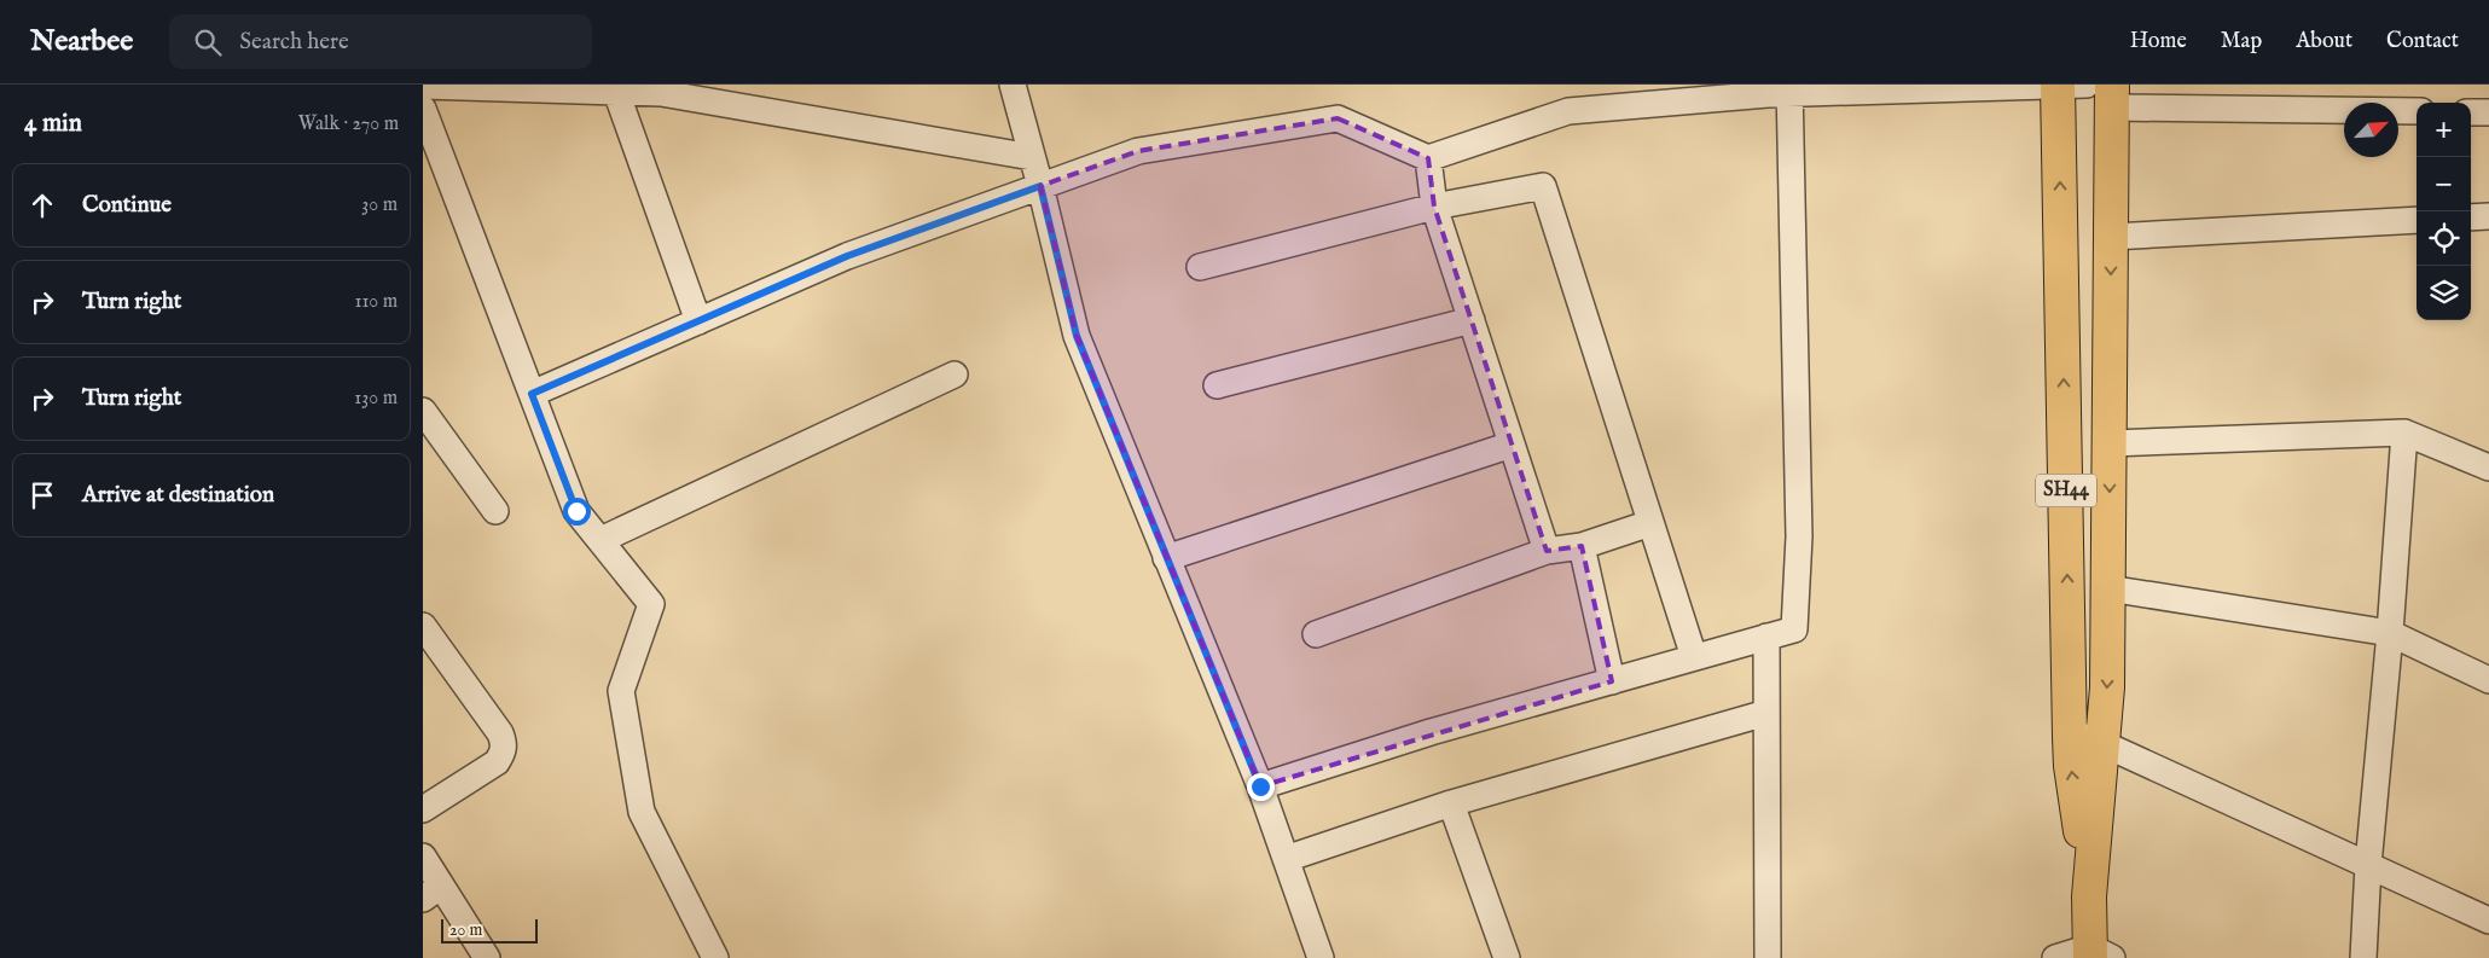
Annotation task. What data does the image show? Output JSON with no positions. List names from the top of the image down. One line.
{"streets":{"main road":["SH44"]},"scale_bar":"20 m","north":"top right","page":{"header":"Nearbee","search":"Search here","nav":["Home","Map","About","Contact"],"heading":["4 min","Walk · 270 m"],"map_buttons":["+","−"],"list":[["Continue","30 m"],["Turn right","110 m"],["Turn right","130 m"],"Arrive at destination"],"scale":"20 m"}}
